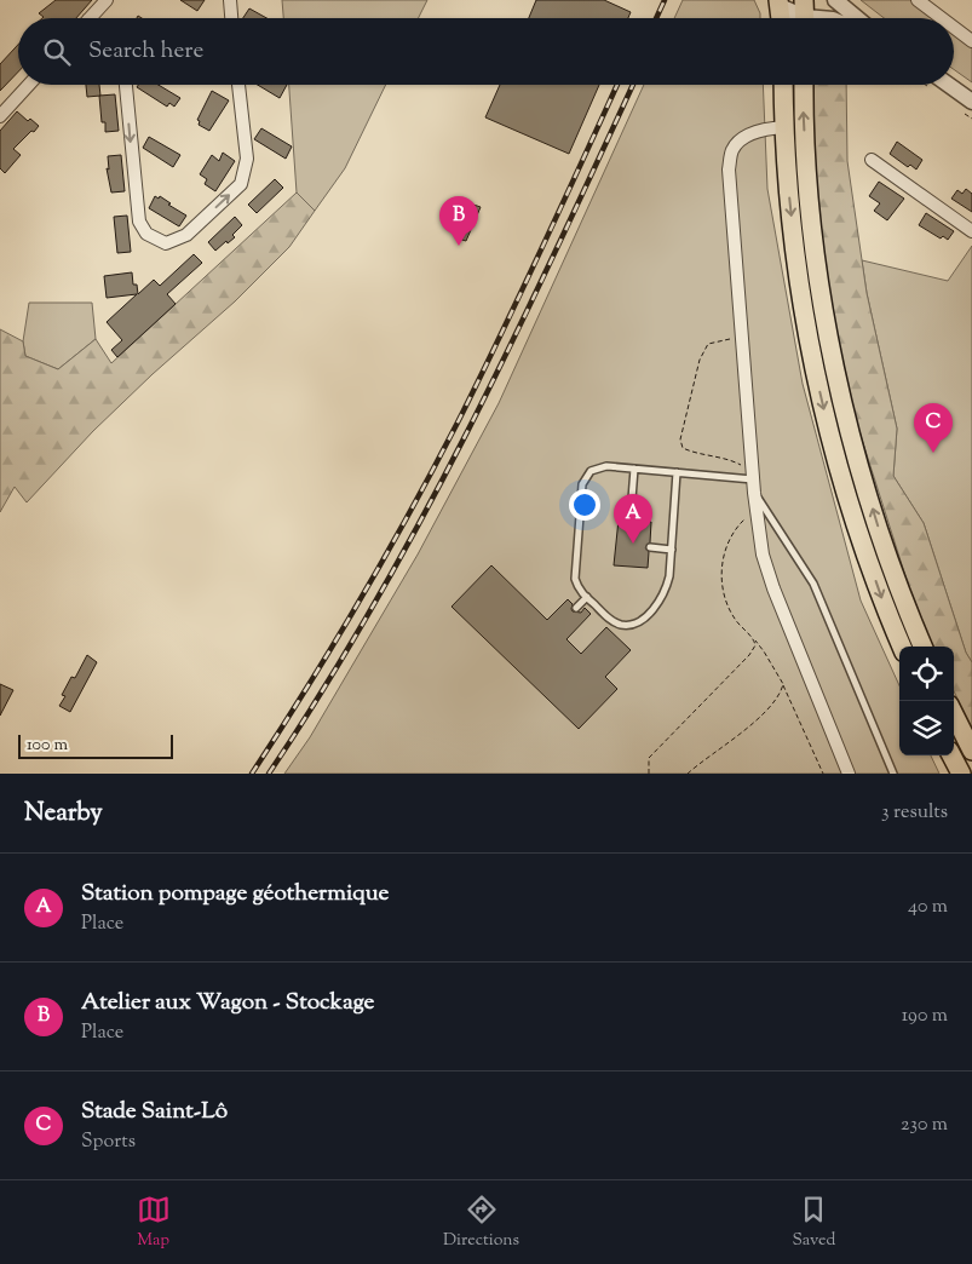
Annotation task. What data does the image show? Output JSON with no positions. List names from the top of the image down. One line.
{"scale_bar":"100 m","page":{"search":"Search here","pins":["B","C","A"],"scale":"100 m","heading":["Nearby","3 results"],"list":[{"mark":"A","name":"Station pompage géothermique","note":"Place","value":"40 m"},{"mark":"B","name":"Atelier aux Wagon - Stockage","note":"Place","value":"190 m"},{"mark":"C","name":"Stade Saint-Lô","note":"Sports","value":"230 m"}],"nav":["Map","Directions","Saved"]}}
